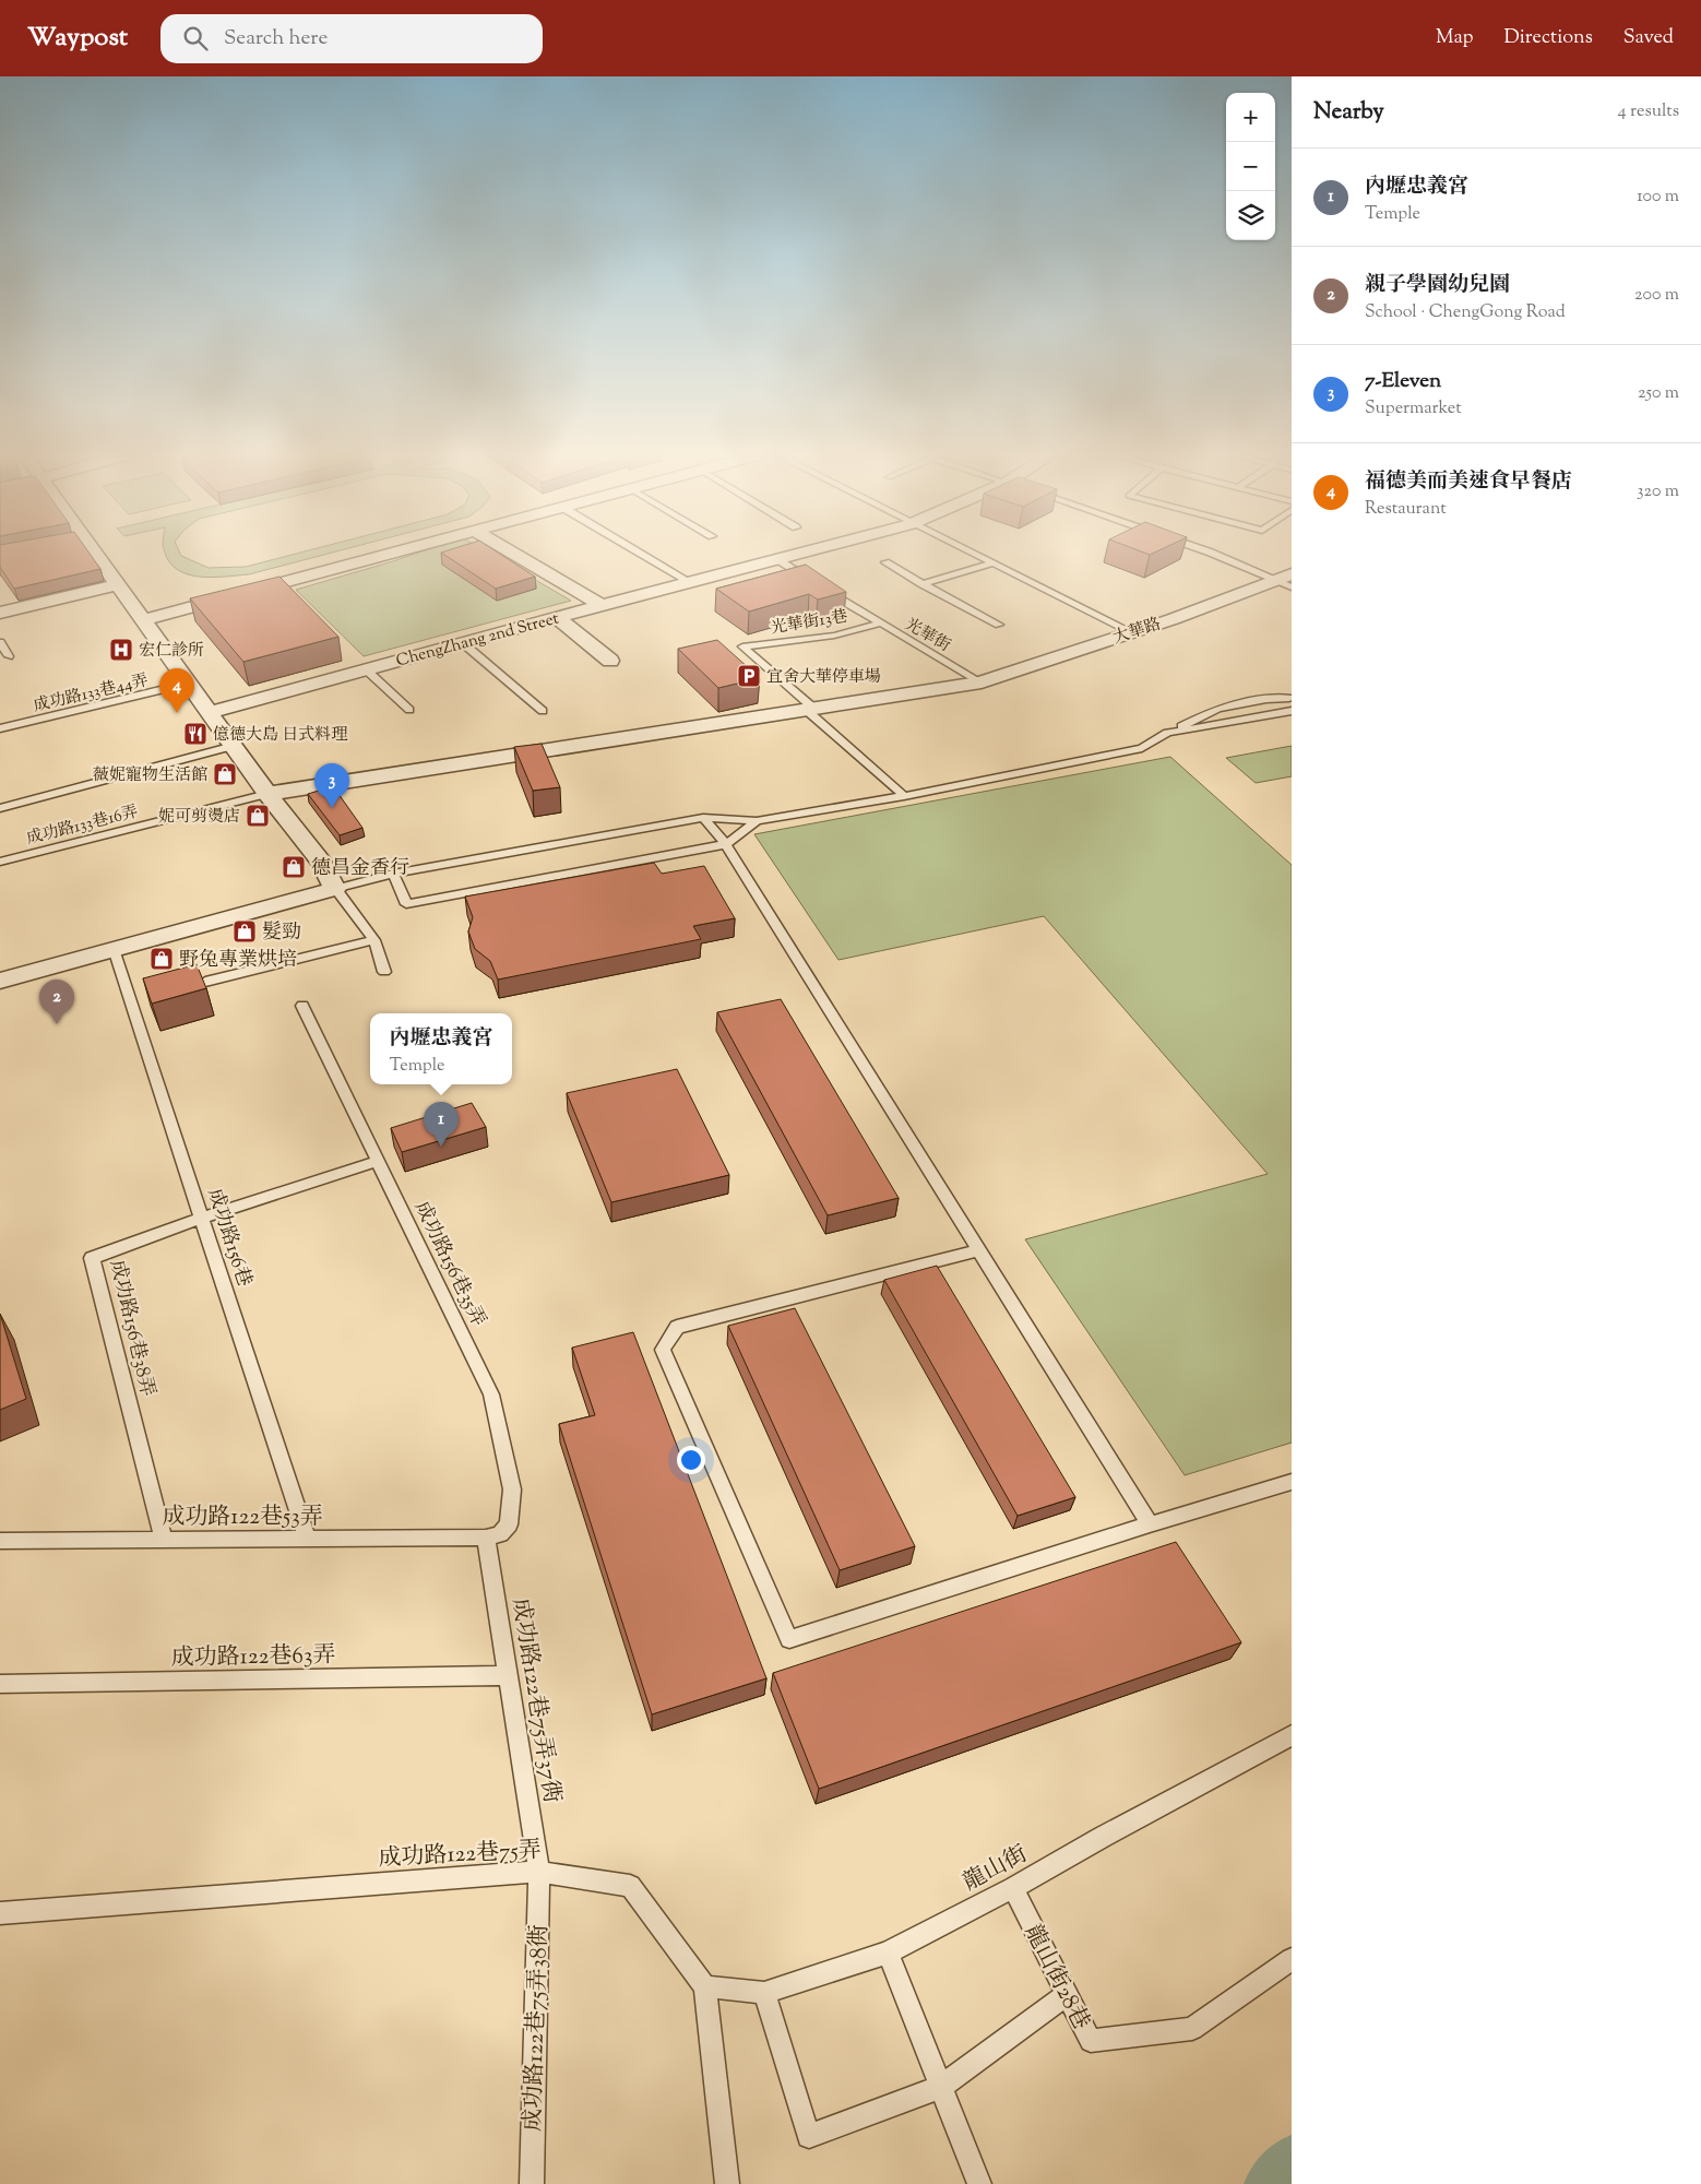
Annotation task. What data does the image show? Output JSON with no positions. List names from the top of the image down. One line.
{"streets":{"street":["大華路","ChengZhang 2nd Street"],"lane":["光華街13巷","光華街","成功路133巷44弄","成功路133巷16弄","成功路156巷","成功路156巷35弄","成功路156巷38弄","成功路122巷53弄","成功路122巷63弄","成功路122巷75弄37衖","成功路122巷75弄","龍山街","龍山街28巷","成功路122巷75弄38衖"]},"crossings":[["光華街13巷","大華路"],["光華街13巷","光華街"],["大華路","光華街"],["大華路","成功路133巷16弄"],["光華街","ChengZhang 2nd Street"],["成功路156巷","成功路156巷38弄"],["成功路156巷","成功路122巷53弄"],["成功路156巷35弄","成功路156巷38弄"],["成功路156巷35弄","成功路122巷53弄"],["成功路156巷35弄","成功路122巷75弄37衖"],["成功路156巷38弄","成功路122巷53弄"],["成功路122巷53弄","成功路122巷75弄37衖"],["成功路122巷63弄","成功路122巷75弄37衖"],["成功路122巷75弄37衖","成功路122巷75弄"],["成功路122巷75弄37衖","成功路122巷75弄38衖"],["成功路122巷75弄","龍山街"],["成功路122巷75弄","成功路122巷75弄38衖"],["龍山街","龍山街28巷"]],"places":{"hospital":["宏仁診所"],"parking":["宜舍大華停車場"],"restaurant":["億德大島 日式料理"],"shop":["薇妮寵物生活館","妮可剪燙店","德昌金香行","髮勁","野兔專業烘培"]},"page":{"header":"Waypost","search":"Search here","nav":["Map","Directions","Saved"],"heading":["Nearby","4 results"],"map_buttons":["+","−"],"list":[{"mark":"1","name":"內壢忠義宮","note":"Temple","value":"100 m"},{"mark":"2","name":"親子學園幼兒園","note":"School · ChengGong Road","value":"200 m"},{"mark":"3","name":"7-Eleven","note":"Supermarket","value":"250 m"},{"mark":"4","name":"福德美而美速食早餐店","note":"Restaurant","value":"320 m"}],"pins":["4","3","2","1"],"popup":["內壢忠義宮","Temple"]}}
